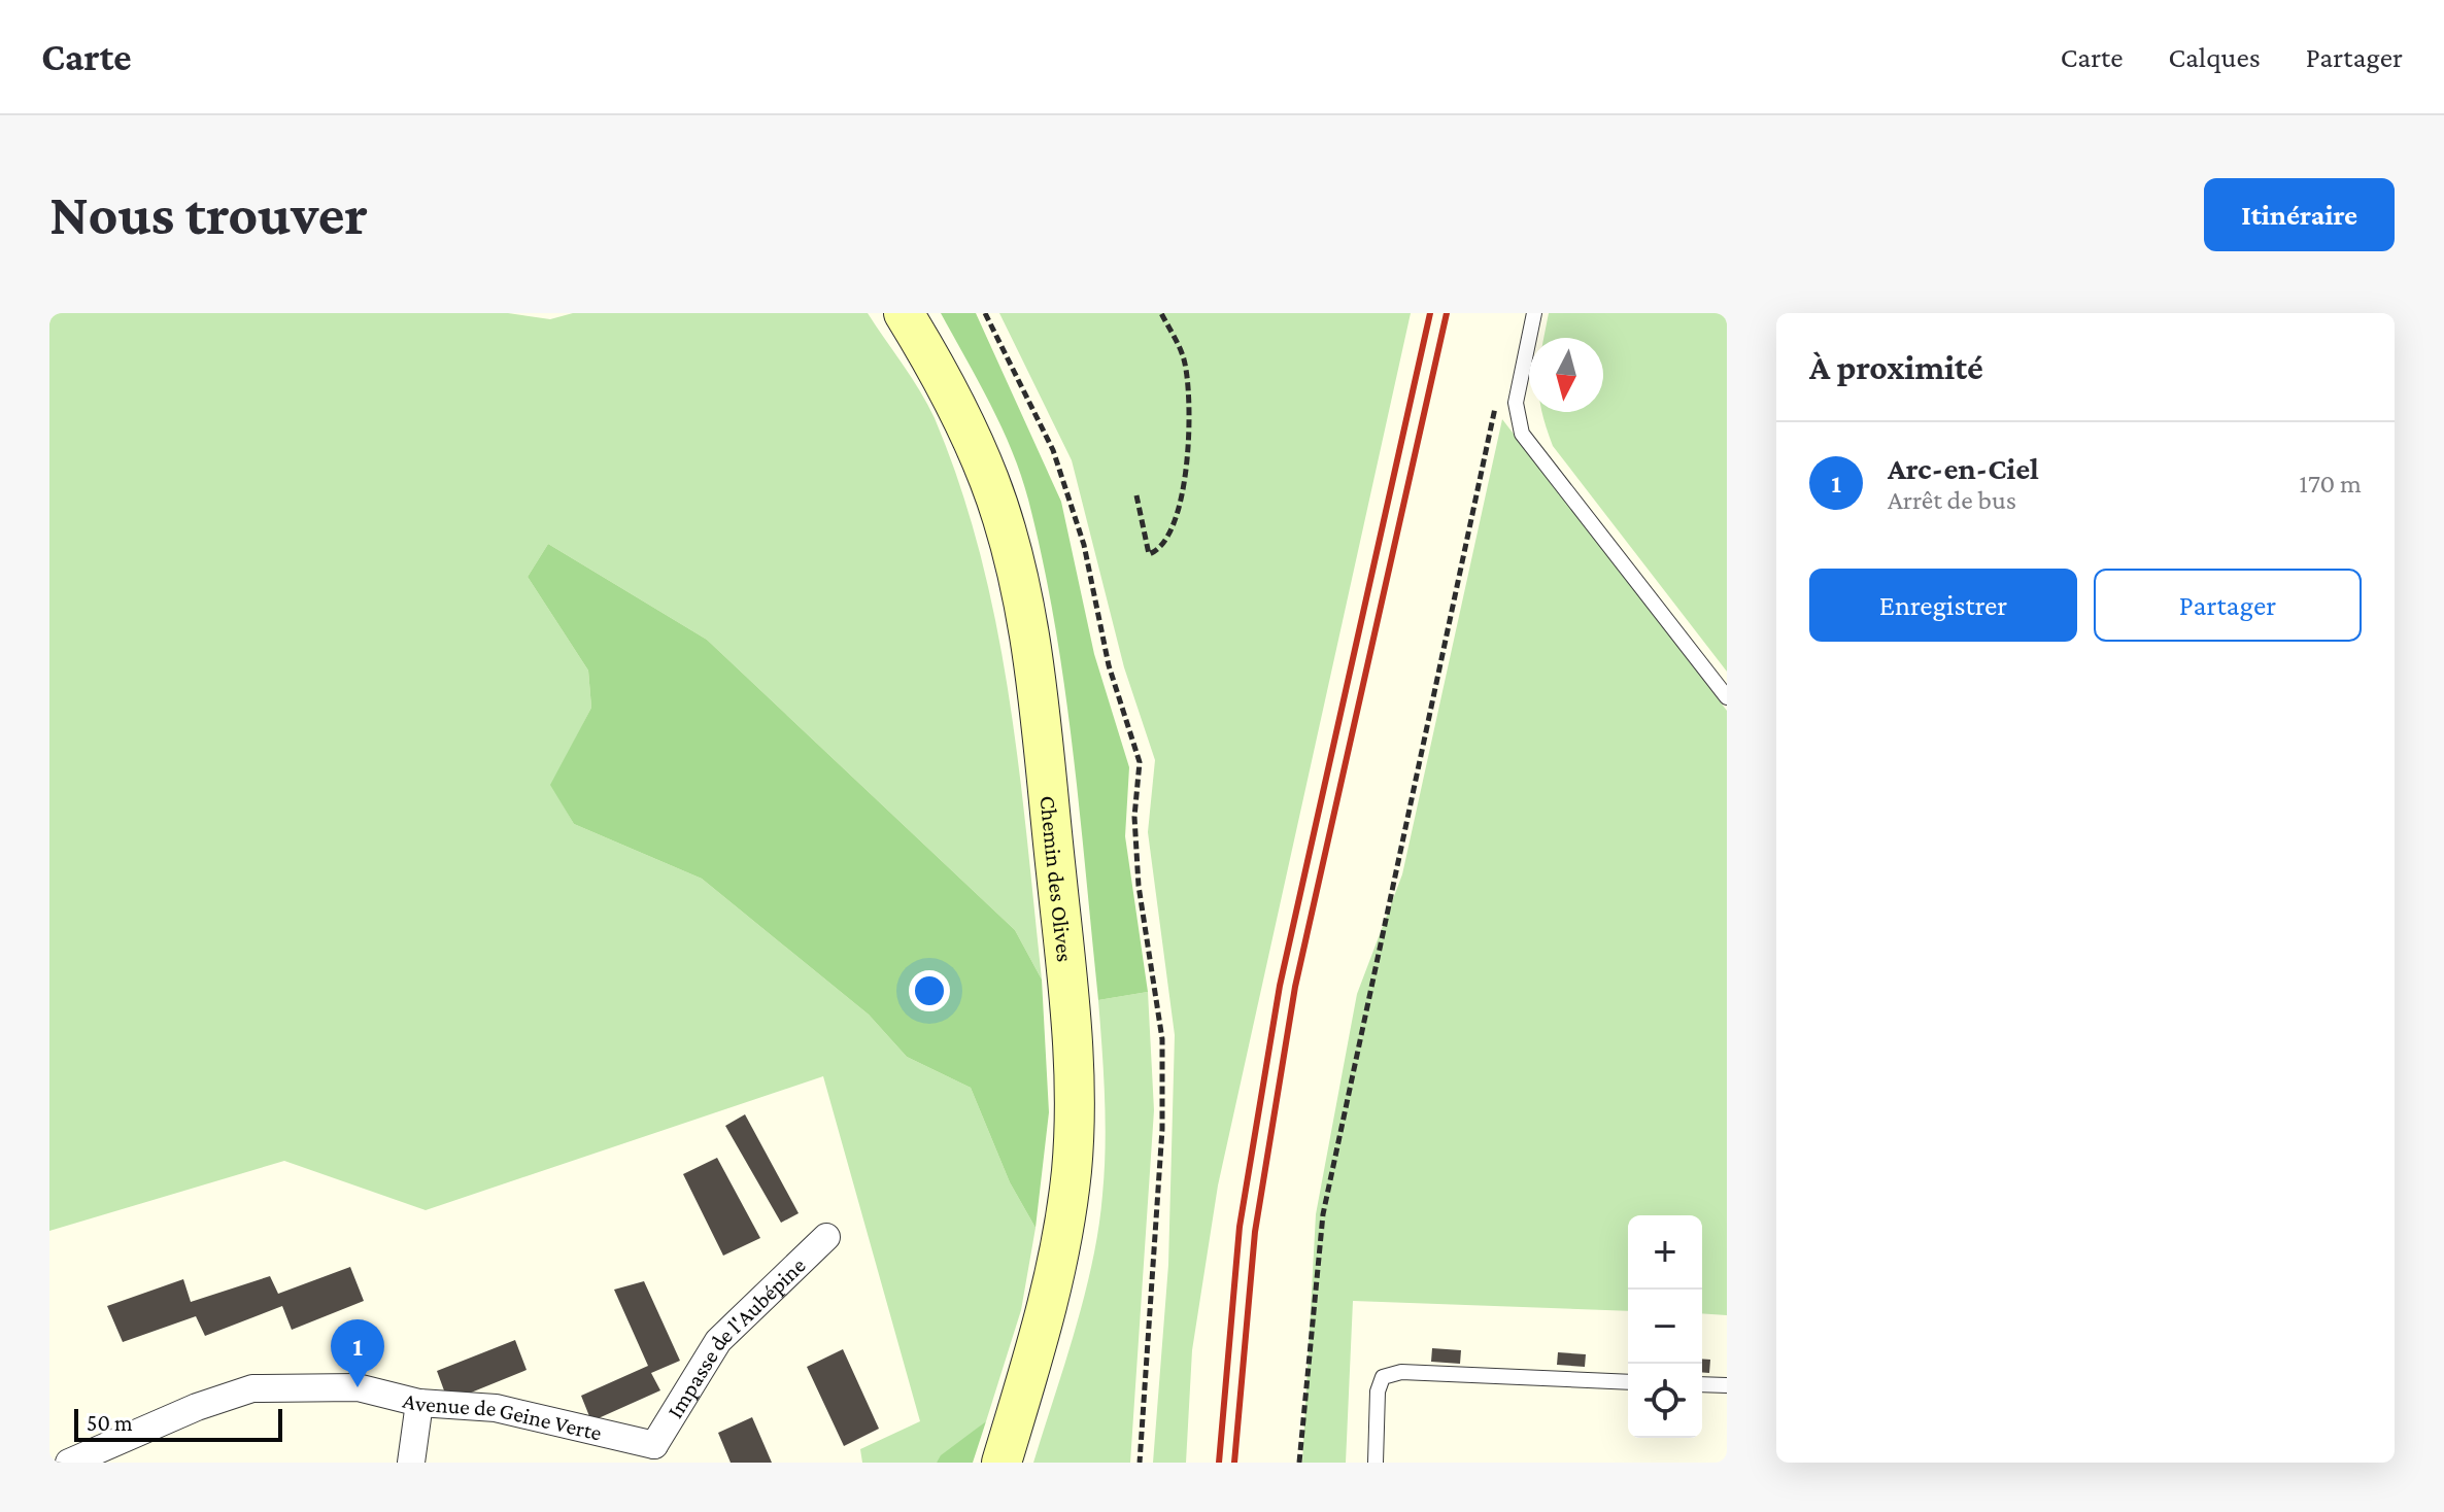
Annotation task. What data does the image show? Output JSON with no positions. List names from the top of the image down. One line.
{"streets":{"main road":["Chemin des Olives"],"street":["Impasse de l'Aubépine","Avenue de Geine Verte"]},"crossings":[["Impasse de l'Aubépine","Avenue de Geine Verte"]],"scale_bar":"50 m","north":"bottom","page":{"header":"Carte","nav":["Carte","Calques","Partager"],"buttons":["Itinéraire",["Enregistrer","Partager"]],"title":"Nous trouver","heading":"À proximité","list":[{"mark":"1","name":"Arc-en-Ciel","note":"Arrêt de bus","value":"170 m"}],"map_buttons":["+","−"],"pins":"1","scale":"50 m"}}
